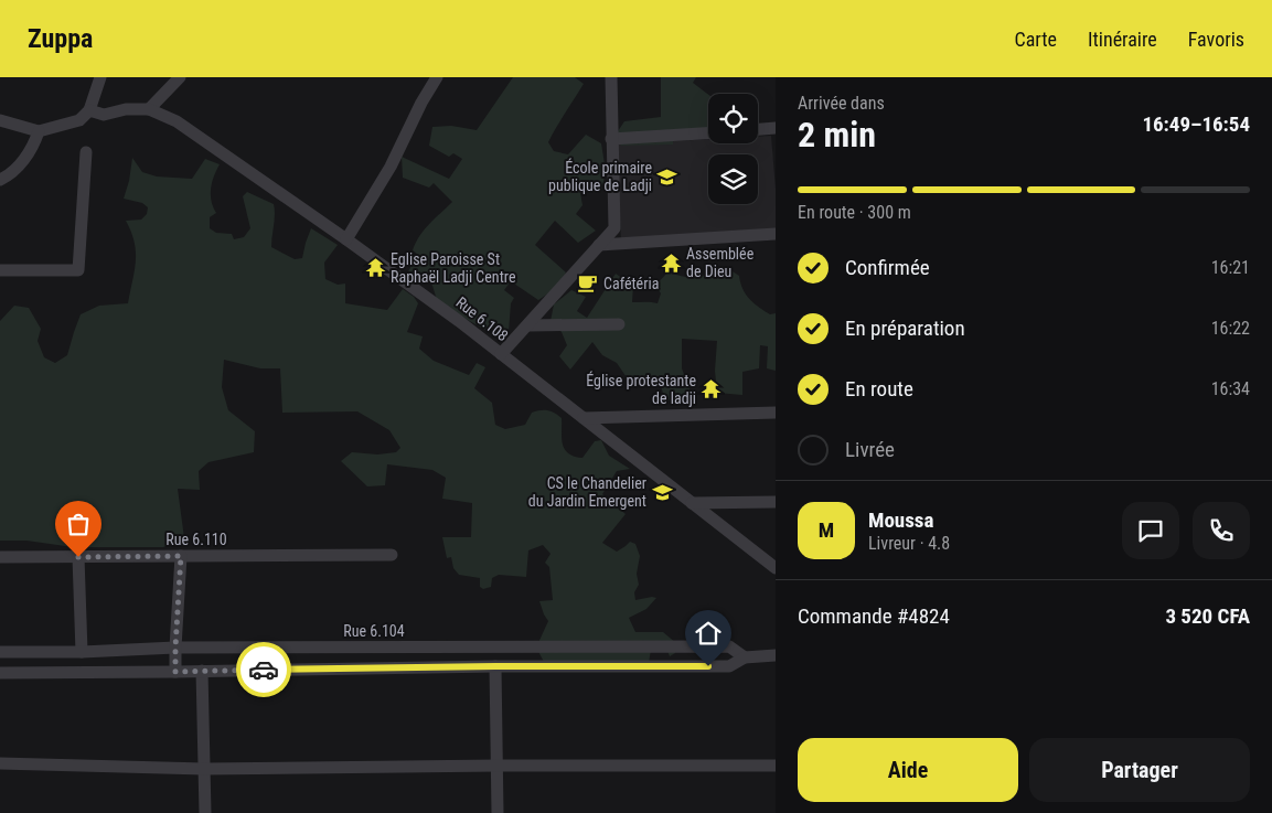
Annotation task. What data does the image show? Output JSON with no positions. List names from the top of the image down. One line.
{"streets":{"street":["Rue 6.108","Rue 6.110","Rue 6.104"]},"places":{"school or university":["École primaire publique de Ladji","CS le Chandelier du Jardin Emergent"],"temple":["Assemblée de Dieu","Eglise Paroisse St Raphaël Ladji Centre","Église protestante de ladji"],"cafe":["Cafétéria"]},"page":{"header":"Zuppa","nav":["Carte","Itinéraire","Favoris"],"heading":["2 min","Arrivée dans","16:49–16:54"],"panel":["Moussa","Livreur · 4.8","Commande #4824","3 520 CFA"],"bar":"En route · 300 m","list":[["Confirmée","16:21"],["En préparation","16:22"],["En route","16:34"],"Livrée"],"round":"M","buttons":["Aide","Partager"]}}
